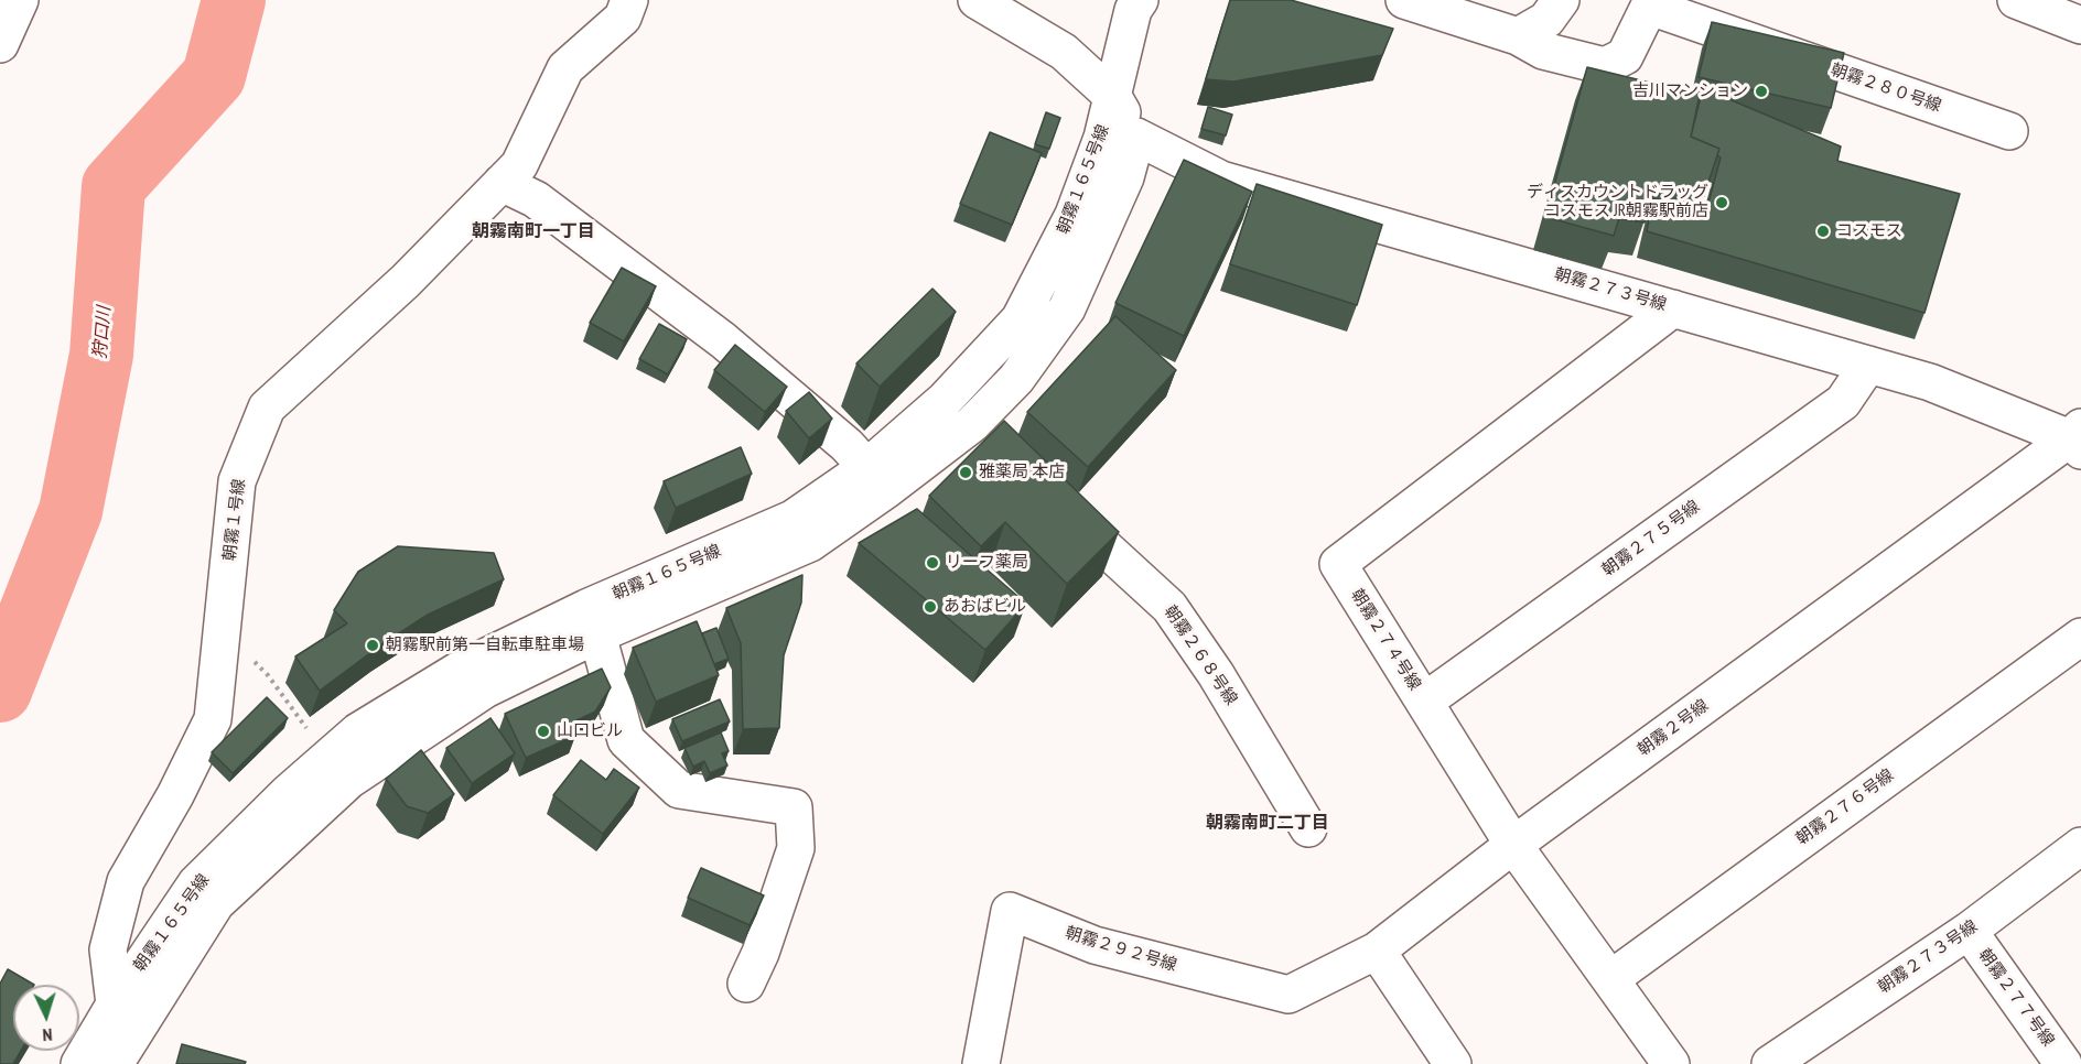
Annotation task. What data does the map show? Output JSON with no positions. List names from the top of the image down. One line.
{"streets":{"street":["朝霧２８０号線","朝霧１６５号線","朝霧２７３号線","朝霧１号線","朝霧２７５号線","朝霧２７４号線","朝霧２６８号線","朝霧２号線","朝霧２７６号線","朝霧２９２号線","朝霧２７７号線"]},"crossings":[["朝霧１６５号線","朝霧２７３号線"],["朝霧１６５号線","朝霧１号線"],["朝霧２７３号線","朝霧２７５号線"],["朝霧２７３号線","朝霧２７４号線"],["朝霧２７３号線","朝霧２号線"],["朝霧２７３号線","朝霧２７７号線"],["朝霧２７５号線","朝霧２７４号線"],["朝霧２７４号線","朝霧２号線"],["朝霧２７４号線","朝霧２７６号線"],["朝霧２号線","朝霧２９２号線"]],"districts":["朝霧南町一丁目","朝霧南町二丁目"],"water":["狩口川"],"places":["吉川マンション","ディスカウントドラッグ コスモス JR朝霧駅前店","コスモス","雅薬局 本店","リーフ薬局","あおばビル","朝霧駅前第一自転車駐車場","山口ビル"],"north":"bottom"}
